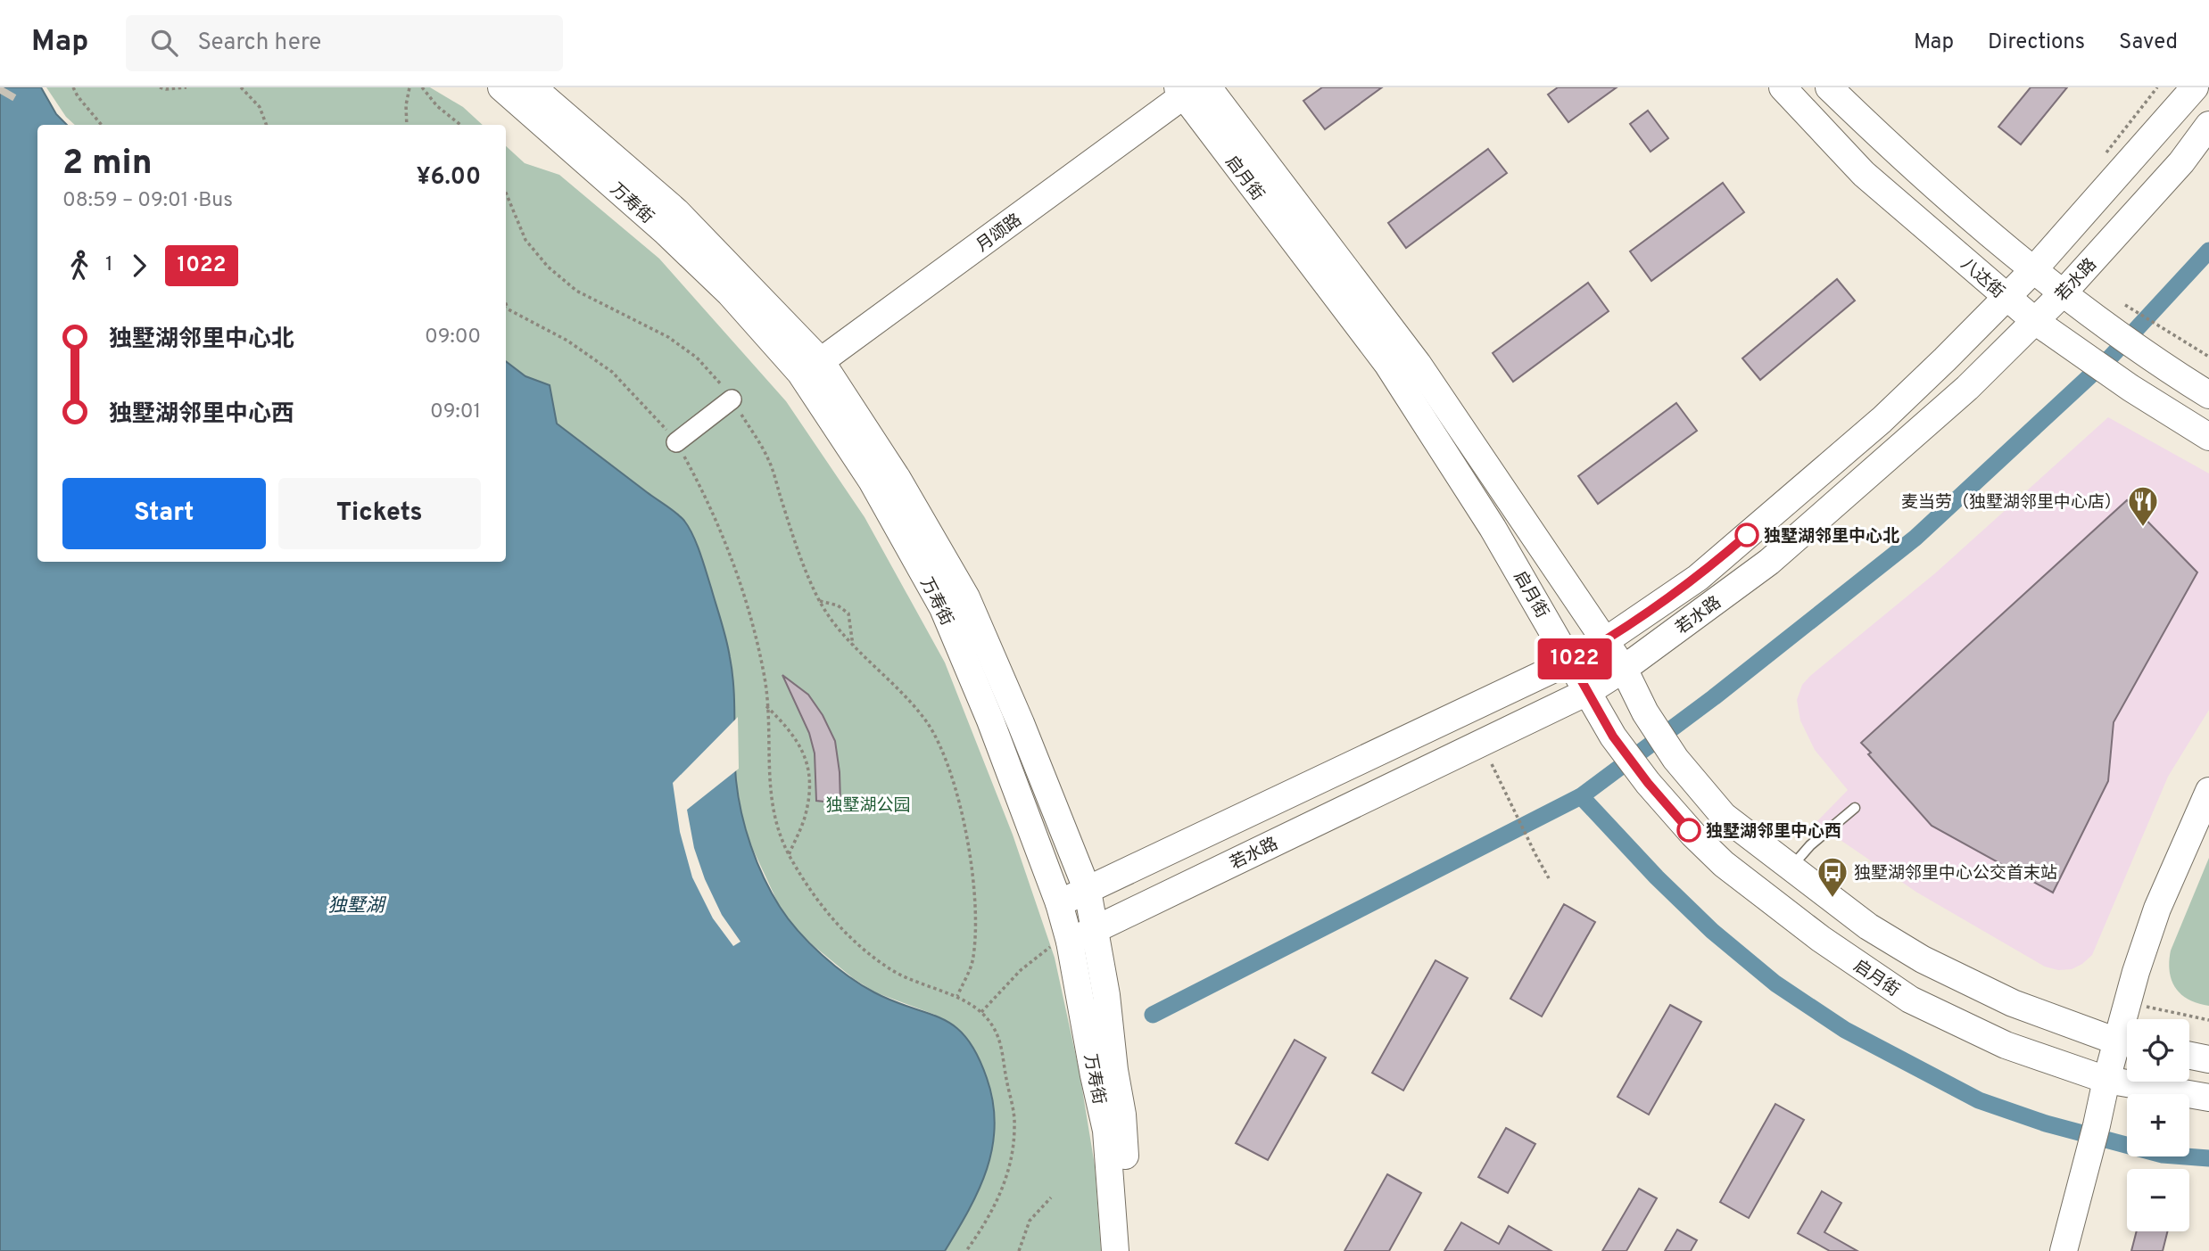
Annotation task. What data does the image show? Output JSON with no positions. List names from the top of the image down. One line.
{"streets":{"street":["启月街","万寿街","月颂路","八达街","若水路"]},"crossings":[["启月街","月颂路"],["启月街","若水路"],["万寿街","月颂路"],["万寿街","若水路"],["八达街","若水路"]],"water":["独墅湖"],"parks":["独墅湖公园"],"places":{"restaurant":["麦当劳（独墅湖邻里中心店）"],"other":["独墅湖邻里中心北","独墅湖邻里中心西"],"bus stop":["独墅湖邻里中心公交首末站"]},"lines":["bus line 1022"],"page":{"header":"Map","search":"Search here","nav":["Map","Directions","Saved"],"on_map":"1022","heading":["2 min","08:59 – 09:01 · Bus","¥6.00"],"legs":["1","1022"],"list":[{"name":"独墅湖邻里中心北","value":"09:00"},{"name":"独墅湖邻里中心西","value":"09:01"}],"buttons":["Start","Tickets"],"map_buttons":["+","−"]}}
